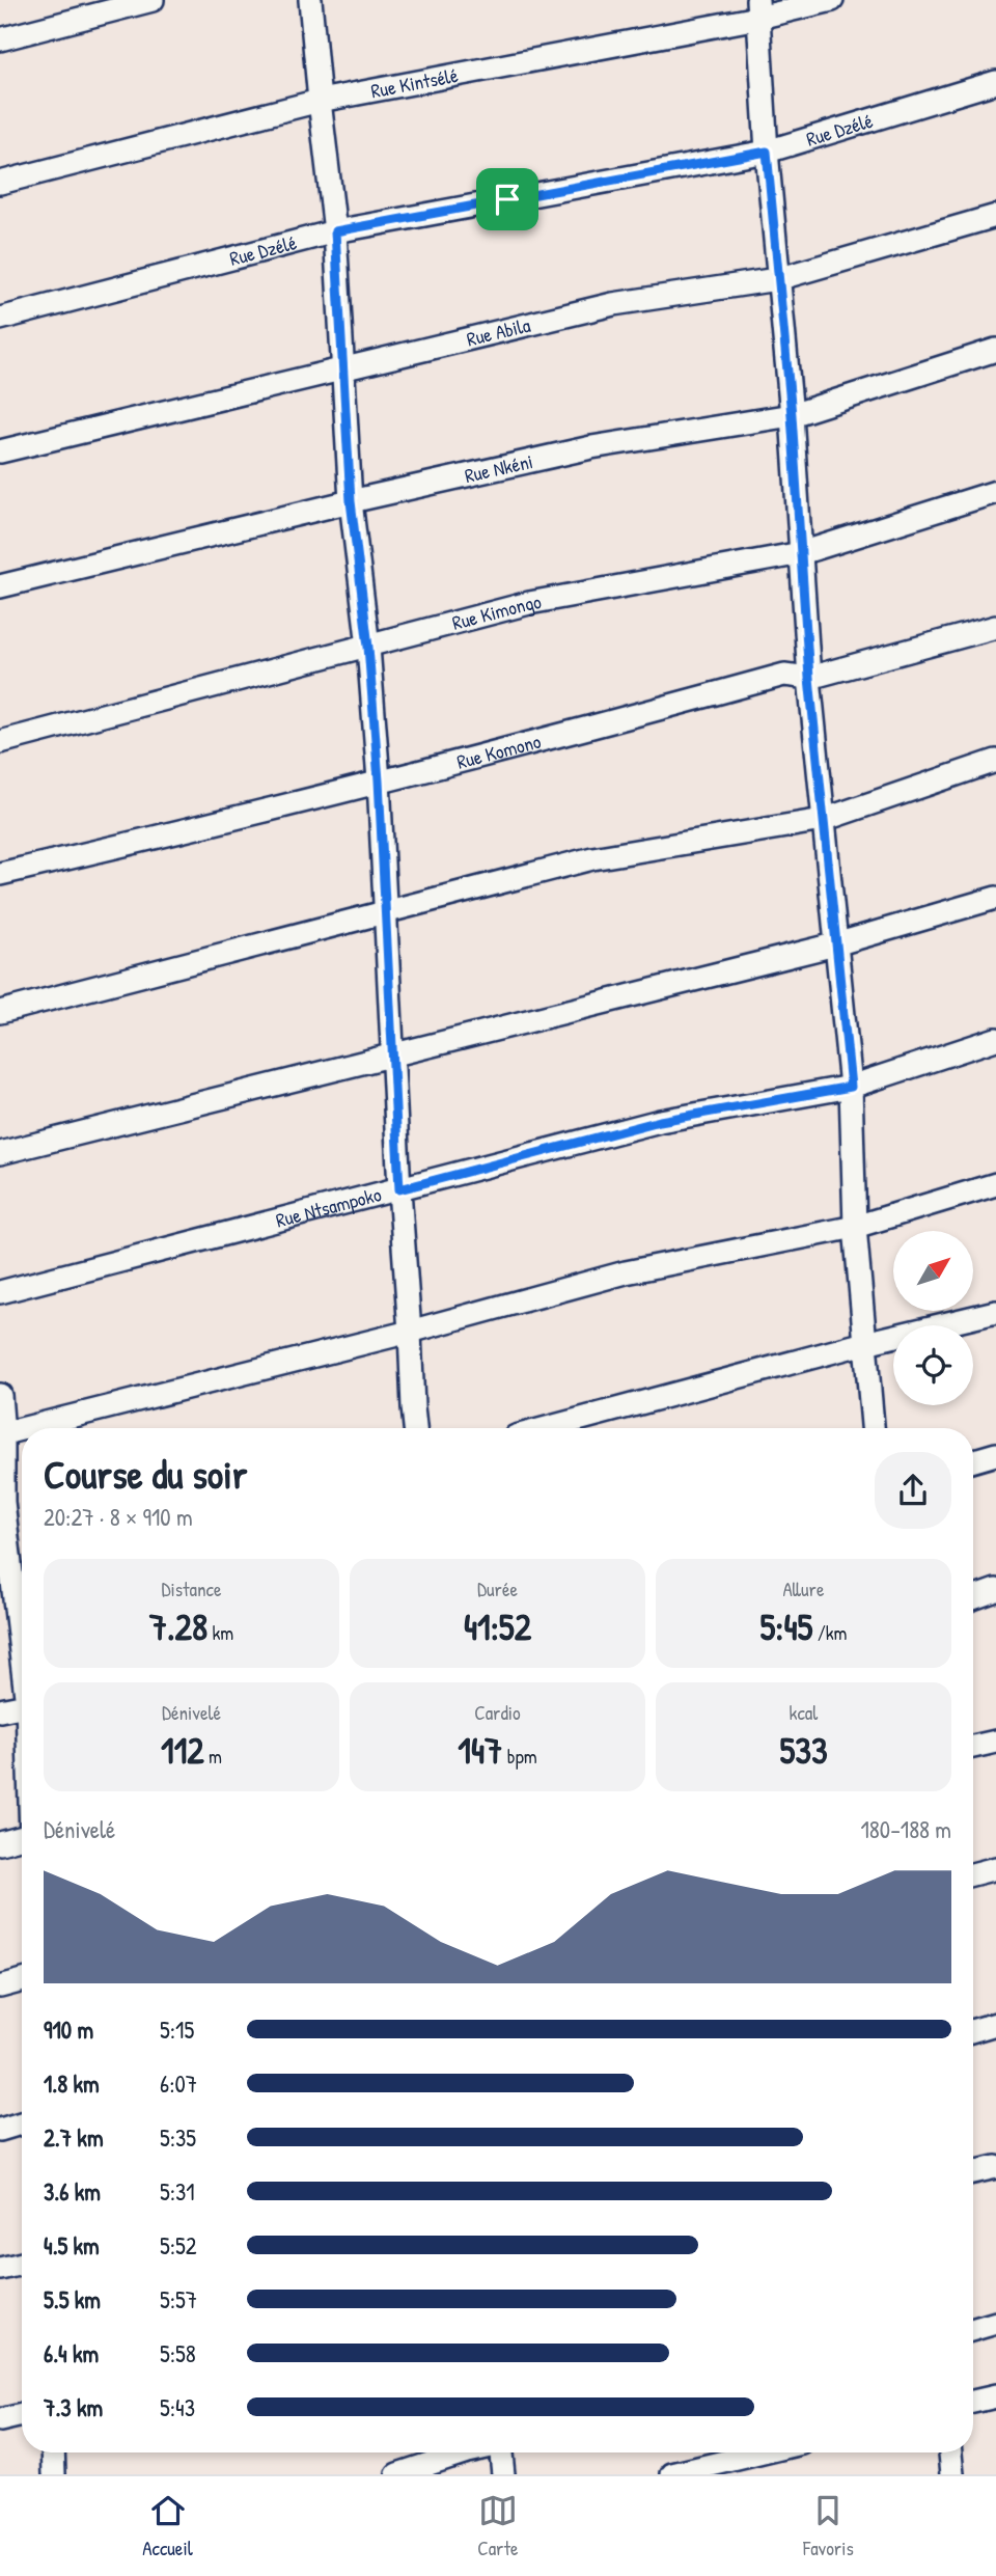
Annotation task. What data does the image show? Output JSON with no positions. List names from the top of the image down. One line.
{"streets":{"street":["Rue Kintsélé","Rue Dzélé","Rue Abila","Rue Nkéni","Rue Kimongo","Rue Komono","Rue Ntsampoko"]},"north":"top right","page":{"heading":["Course du soir","20:27 · 8 × 910 m"],"stats":[["Distance","7.28 km"],["Durée","41:52"],["Allure","5:45 /km"],["Dénivelé","112 m"],["Cardio","147 bpm"],["kcal","533"]],"chart":["Dénivelé","180–188 m"],"list":[{"name":"910 m","note":"5:15"},{"name":"1.8 km","note":"6:07"},{"name":"2.7 km","note":"5:35"},{"name":"3.6 km","note":"5:31"},{"name":"4.5 km","note":"5:52"},{"name":"5.5 km","note":"5:57"},{"name":"6.4 km","note":"5:58"},{"name":"7.3 km","note":"5:43"}],"tabs":["Accueil","Carte","Favoris"]}}
